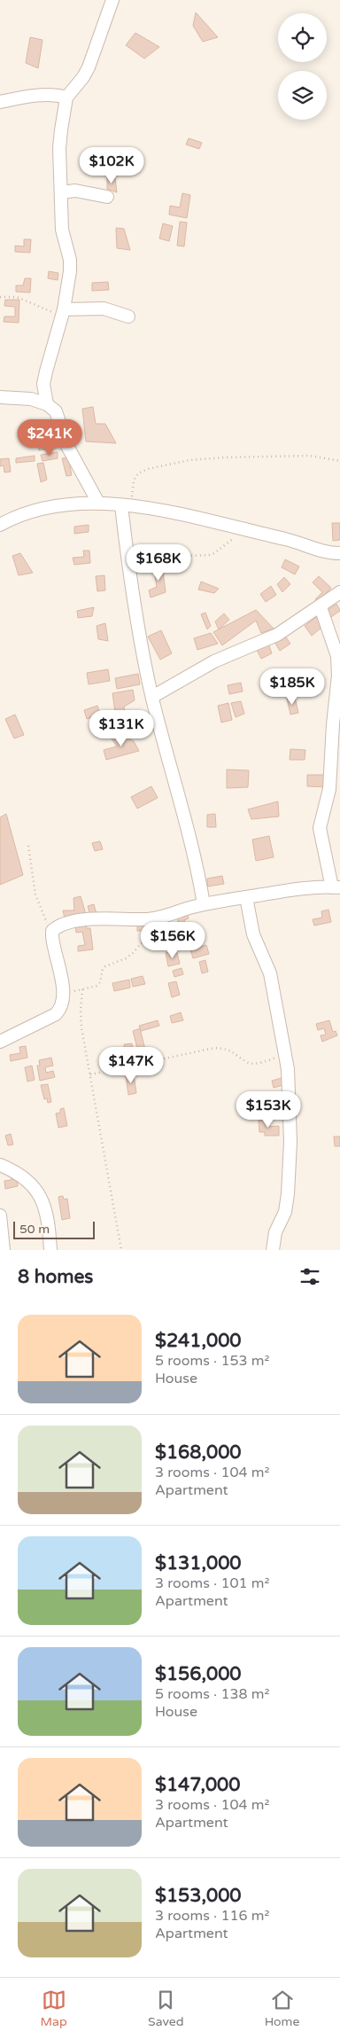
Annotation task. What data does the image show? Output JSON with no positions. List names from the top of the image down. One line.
{"scale_bar":"50 m","page":{"price":["$102K","$241K","$168K","$185K","$131K","$156K","$147K","$153K"],"scale":"50 m","heading":"8 homes","list":[{"name":"$241,000","note":"5 rooms · 153 m² · House"},{"name":"$168,000","note":"3 rooms · 104 m² · Apartment"},{"name":"$131,000","note":"3 rooms · 101 m² · Apartment"},{"name":"$156,000","note":"5 rooms · 138 m² · House"},{"name":"$147,000","note":"3 rooms · 104 m² · Apartment"},{"name":"$153,000","note":"3 rooms · 116 m² · Apartment"}],"tabs":["Map","Saved","Home"]}}
